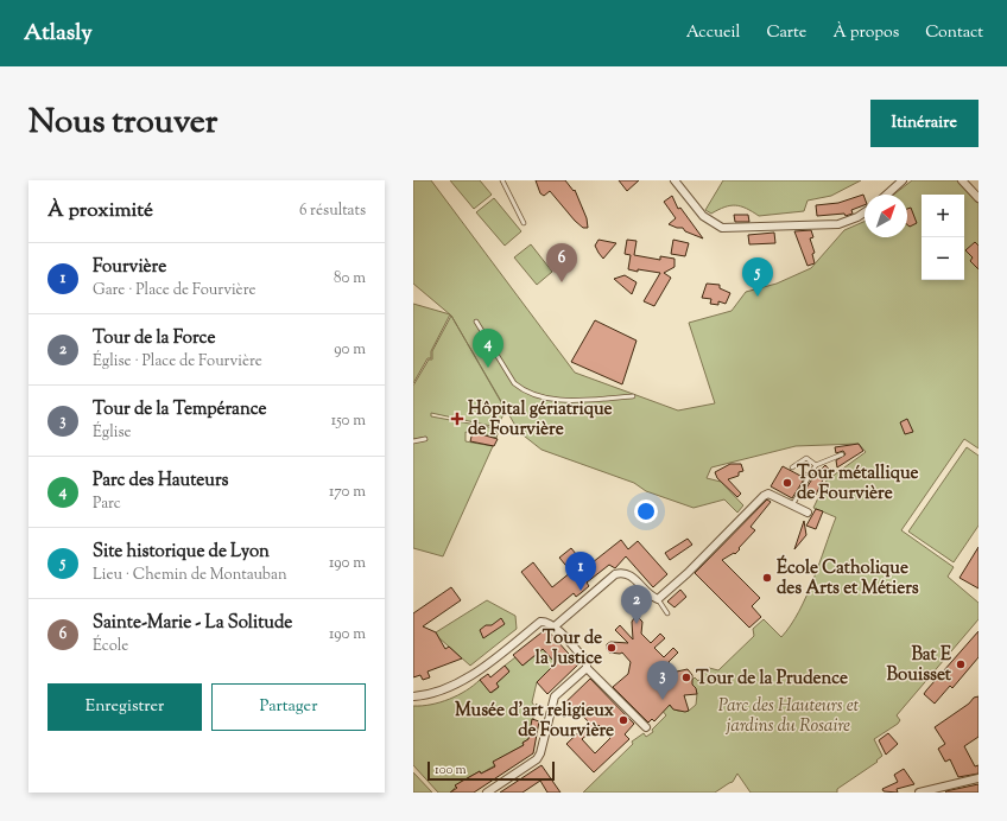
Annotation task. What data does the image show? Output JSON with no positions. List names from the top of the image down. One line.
{"parks":["Parc des Hauteurs et jardins du Rosaire"],"places":{"health":["Hôpital gériatrique de Fourvière"],"other":["Tour métallique de Fourvière","École Catholique des Arts et Métiers","Tour de la Justice","Bat E Bouisset","Tour de la Prudence","Musée d'art religieux de Fourvière"]},"scale_bar":"100 m","north":"top right","page":{"header":"Atlasly","nav":["Accueil","Carte","À propos","Contact"],"title":"Nous trouver","buttons":["Itinéraire",["Enregistrer","Partager"]],"heading":["À proximité","6 résultats"],"map_buttons":["+","−"],"list":[{"mark":"1","name":"Fourvière","note":"Gare · Place de Fourvière","value":"80 m"},{"mark":"2","name":"Tour de la Force","note":"Église · Place de Fourvière","value":"90 m"},{"mark":"3","name":"Tour de la Tempérance","note":"Église","value":"150 m"},{"mark":"4","name":"Parc des Hauteurs","note":"Parc","value":"170 m"},{"mark":"5","name":"Site historique de Lyon","note":"Lieu · Chemin de Montauban","value":"190 m"},{"mark":"6","name":"Sainte-Marie - La Solitude","note":"École","value":"190 m"}],"pins":["6","5","4","1","2","3"],"scale":"100 m"}}
